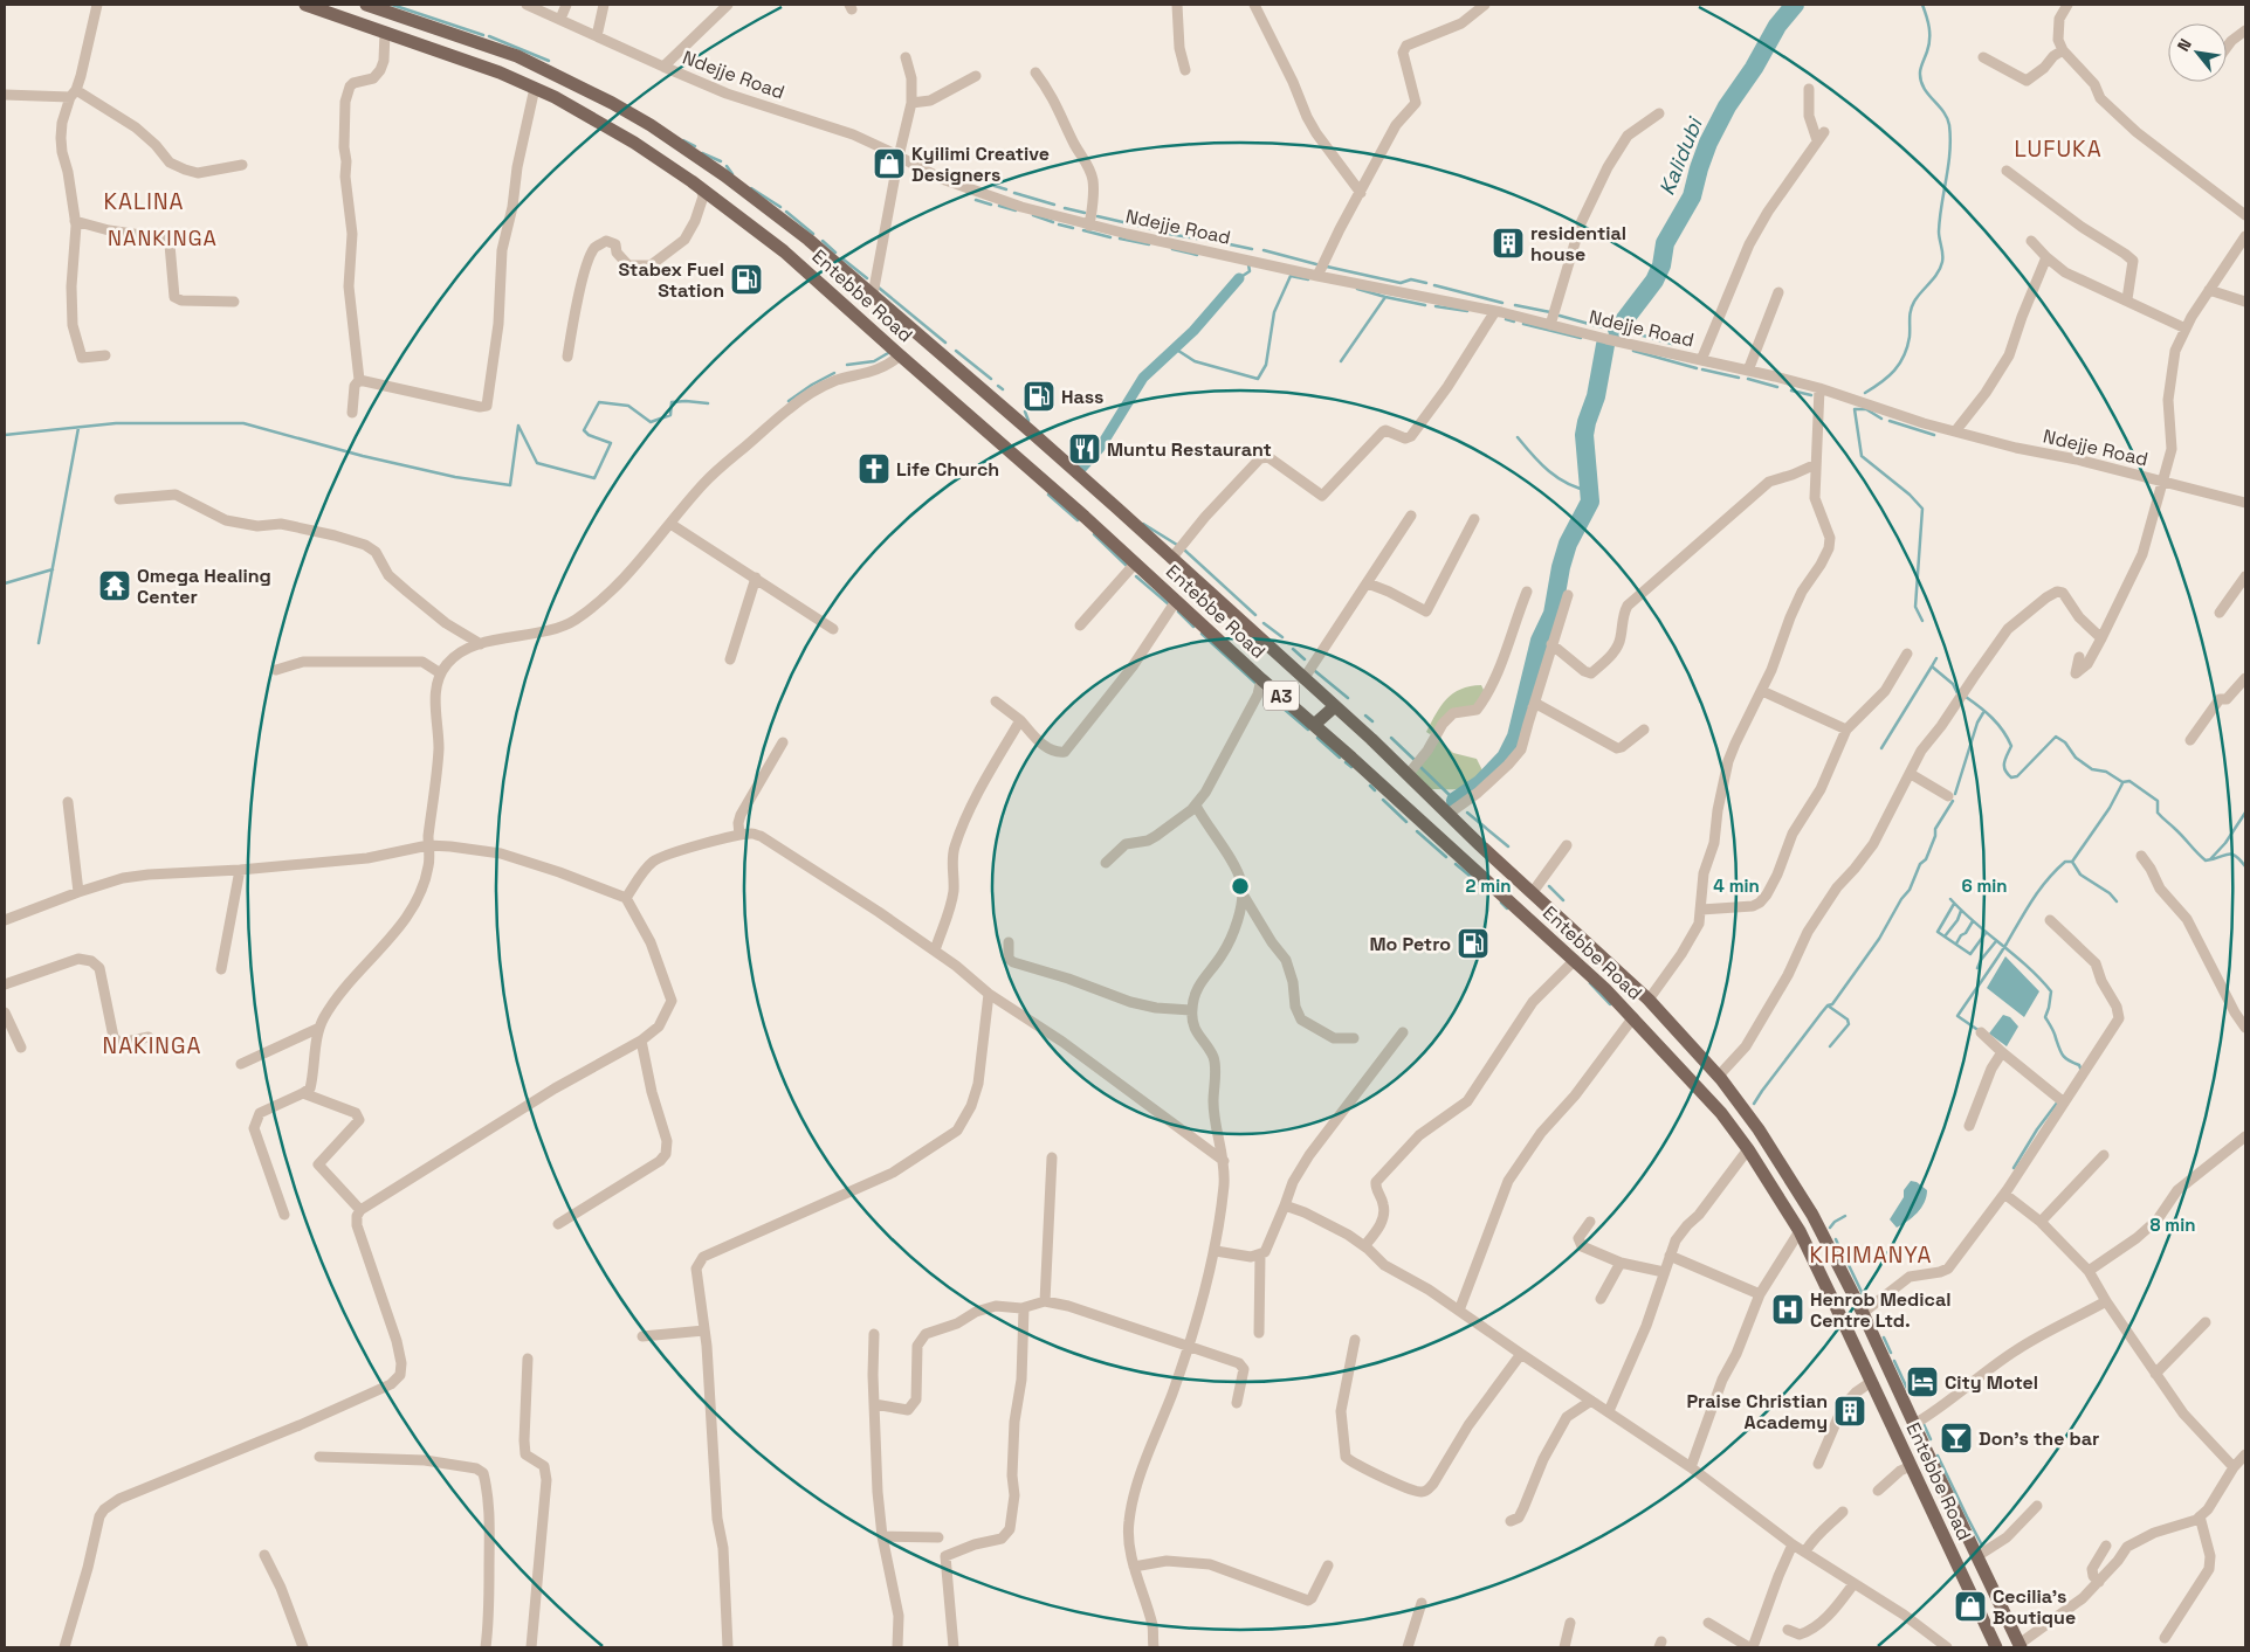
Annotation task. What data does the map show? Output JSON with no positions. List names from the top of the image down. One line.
{"streets":{"main road":["Entebbe Road","A3"],"street":["Ndejje Road"]},"districts":["LUFUKA","KALINA","NANKINGA","NAKINGA","KIRIMANYA"],"water":["Kalidubi"],"places":{"shop":["Kyilimi Creative Designers","Cecilia's Boutique"],"building":["residential house","Praise Christian Academy"],"fuel station":["Stabex Fuel Station","Hass","Mo Petro"],"restaurant":["Muntu Restaurant"],"church":["Life Church"],"temple":["Omega Healing Center"],"hospital":["Henrob Medical Centre Ltd."],"hotel":["City Motel"],"bar":["Don's the bar"]},"north":"top left","rings":["2 min","4 min","6 min","8 min"]}
